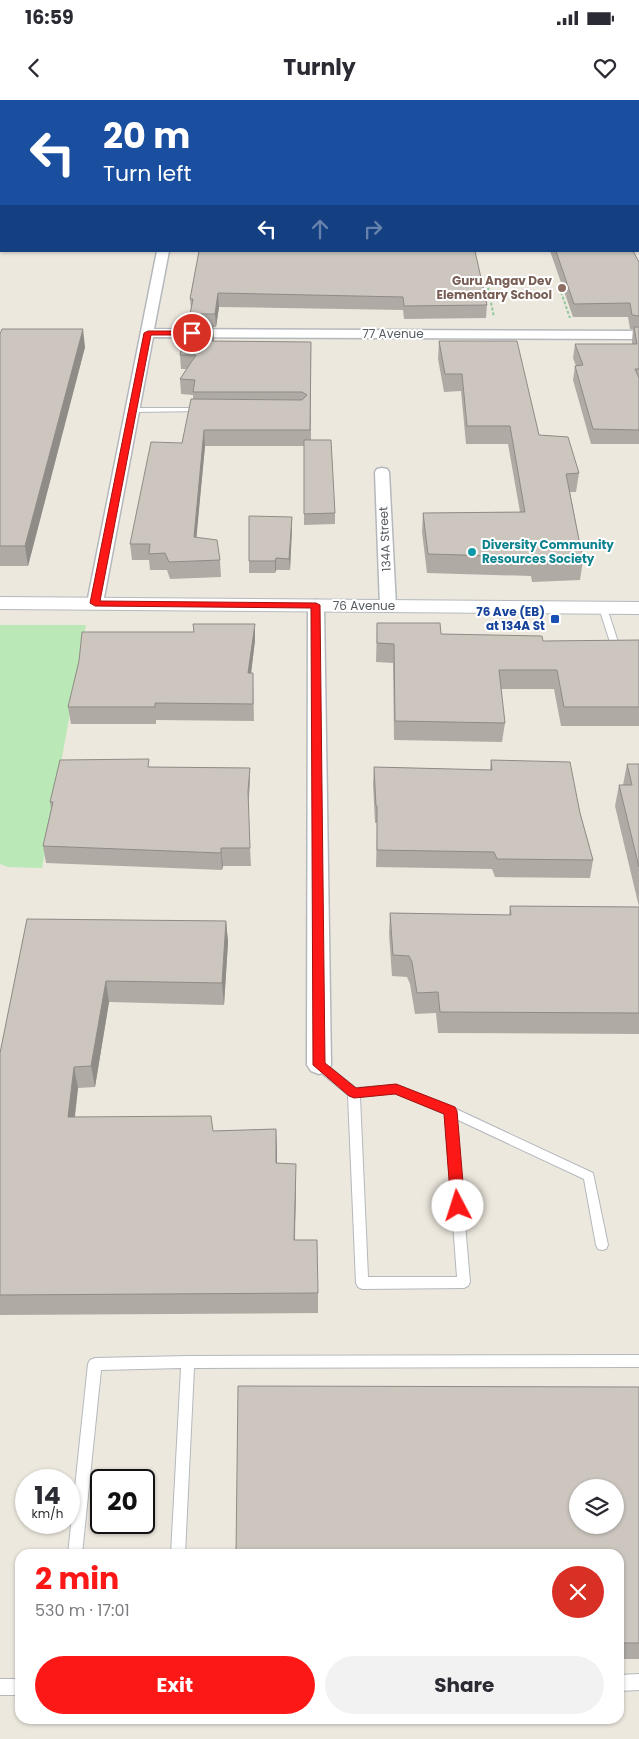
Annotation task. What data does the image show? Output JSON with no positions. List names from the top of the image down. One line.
{"streets":{"main road":["76 Avenue"],"street":["77 Avenue","134A Street"]},"crossings":[["134A Street","76 Avenue"]],"places":{"other":["Guru Angav Dev Elementary School","Diversity Community Resources Society"],"transit":["76 Ave (EB) at 134A St"]},"page":{"status":"16:59","header":"Turnly","turn":["20 m","Turn left"],"speed":"14 km/h","limit":"20","heading":["2 min","530 m · 17:01"],"buttons":["Exit","Share"]}}
